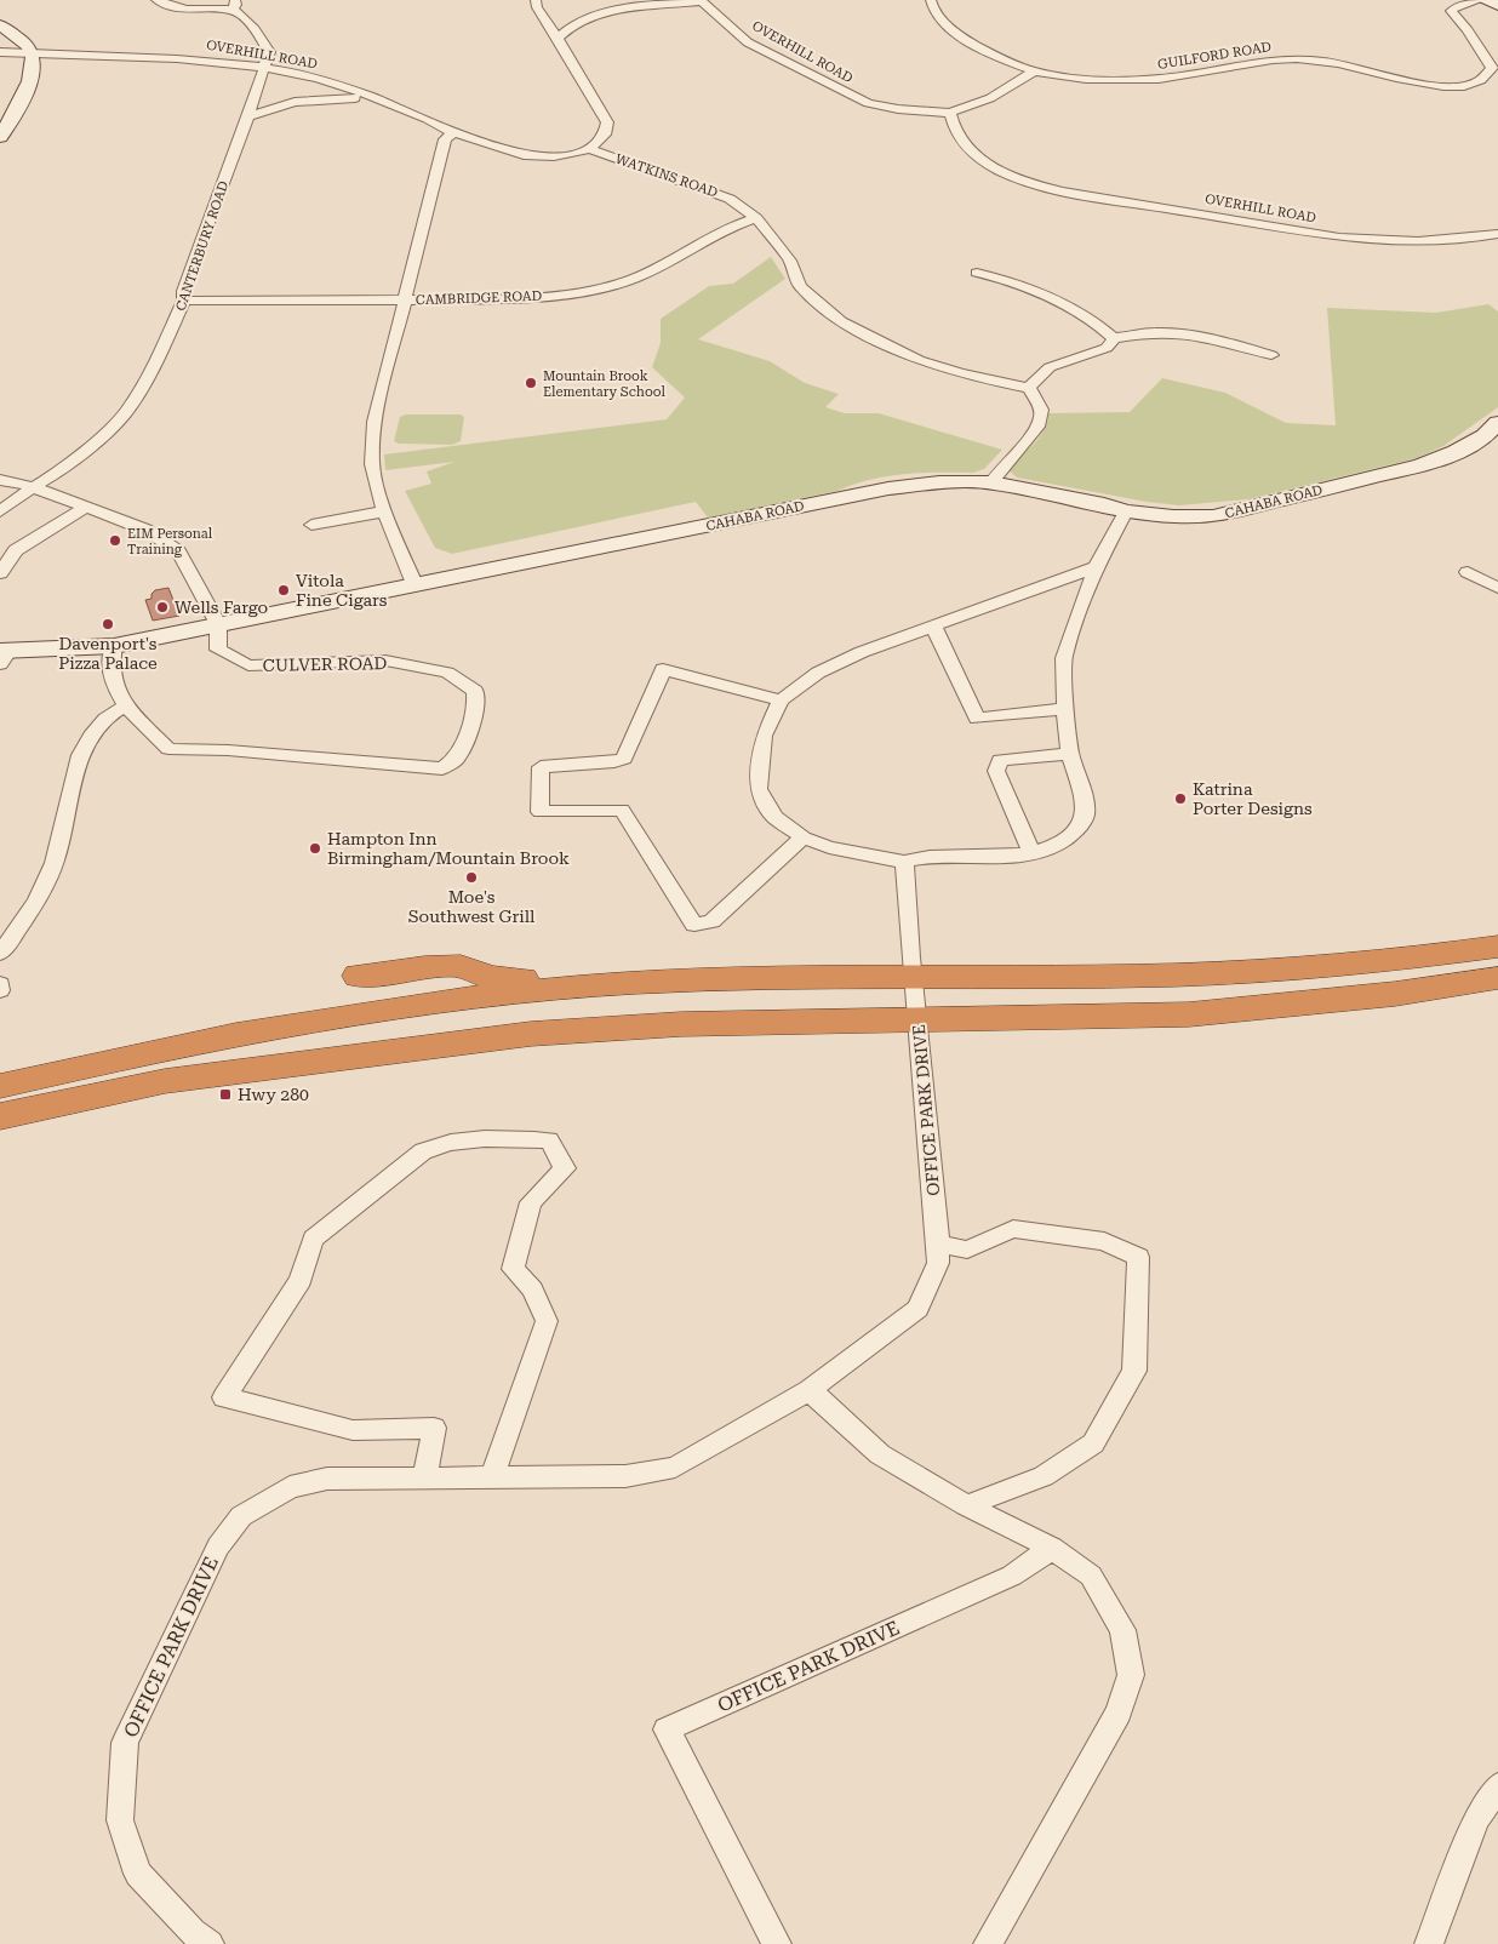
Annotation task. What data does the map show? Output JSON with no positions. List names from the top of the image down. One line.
{"streets":{"street":["OVERHILL ROAD","GUILFORD ROAD","WATKINS ROAD","CANTERBURY ROAD","CAMBRIDGE ROAD","CAHABA ROAD","CULVER ROAD","OFFICE PARK DRIVE"]},"crossings":[["OVERHILL ROAD","WATKINS ROAD"],["OVERHILL ROAD","CANTERBURY ROAD"],["WATKINS ROAD","CAMBRIDGE ROAD"],["CANTERBURY ROAD","CAMBRIDGE ROAD"],["CANTERBURY ROAD","CULVER ROAD"],["CAHABA ROAD","CULVER ROAD"]],"places":{"other":["Mountain Brook Elementary School","EIM Personal Training","Vitola Fine Cigars","Wells Fargo","Davenport's Pizza Palace","Katrina Porter Designs","Hampton Inn Birmingham/Mountain Brook","Moe's Southwest Grill"],"transit":["Hwy 280"]}}
